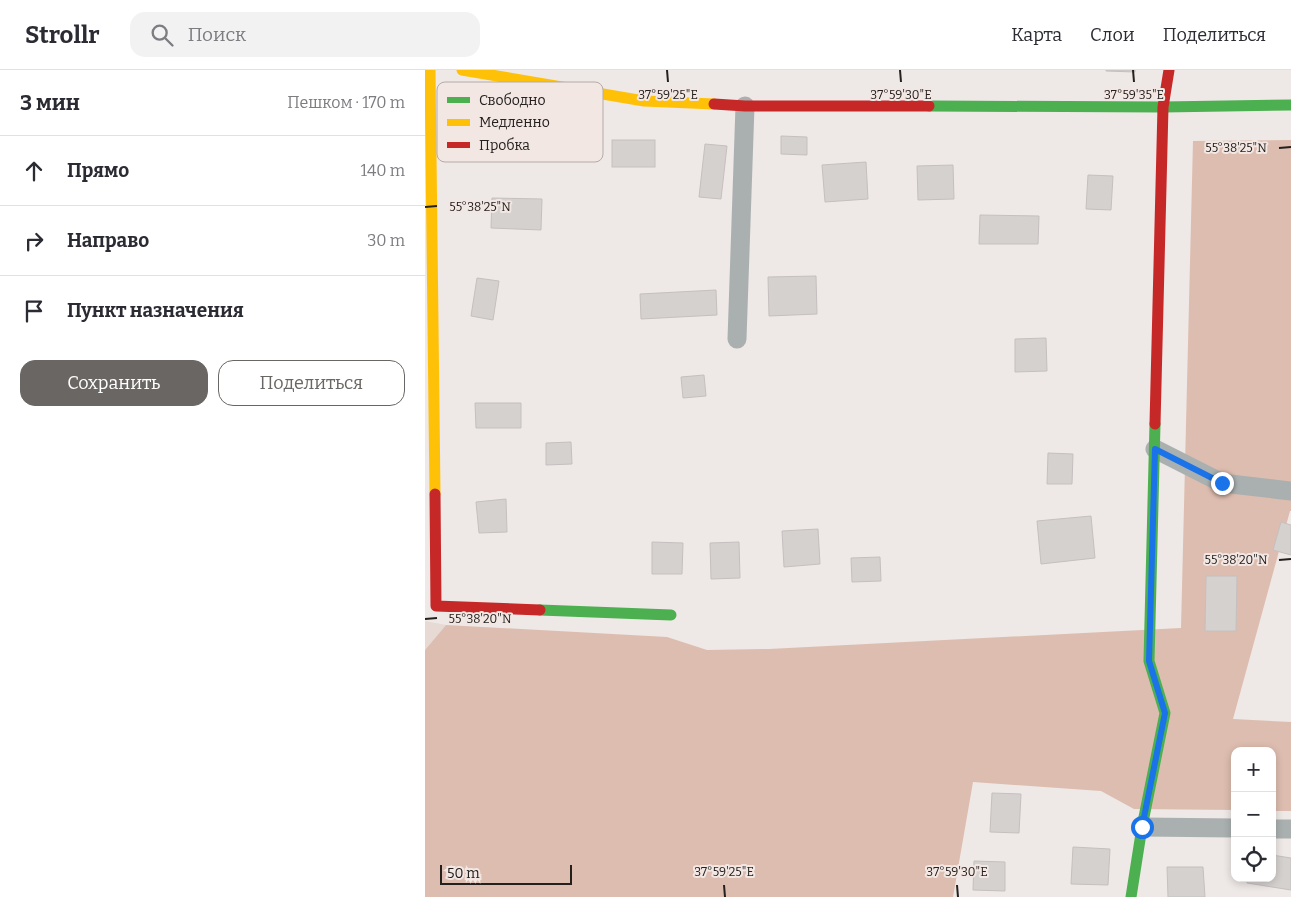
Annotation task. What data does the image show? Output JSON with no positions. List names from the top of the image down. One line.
{"legend":["Свободно","Медленно","Пробка"],"scale_bar":"50 m","page":{"header":"Strollr","search":"Поиск","nav":["Карта","Слои","Поделиться"],"heading":["3 мин","Пешком · 170 m"],"list":[["Прямо","140 m"],["Направо","30 m"],"Пункт назначения"],"buttons":["Сохранить","Поделиться"],"map_buttons":["+","−"],"scale":"50 m"},"coordinates":["37°59'25\"E","37°59'30\"E","37°59'35\"E","55°38'25\"N","55°38'20\"N"]}
